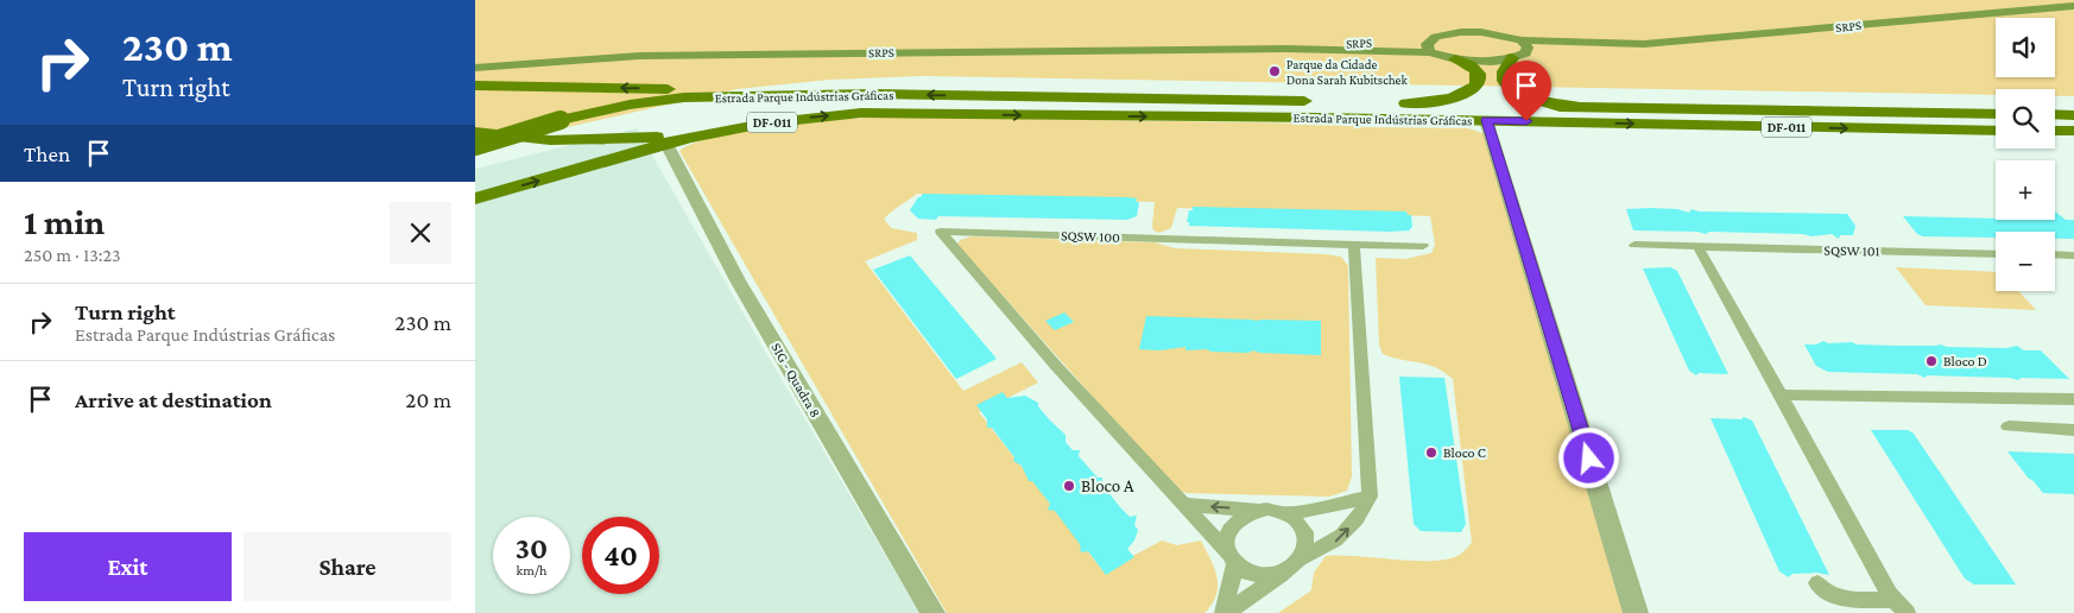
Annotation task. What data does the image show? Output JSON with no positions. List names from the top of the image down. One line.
{"streets":{"main road":["SRPS","Estrada Parque Indústrias Gráficas","DF-011"],"street":["SQSW 100","SQSW 101","SIG - Quadra 8"]},"crossings":[["Estrada Parque Indústrias Gráficas","SIG - Quadra 8"]],"places":["Parque da Cidade Dona Sarah Kubitschek","Bloco D","Bloco C","Bloco A"],"page":{"turn":["230 m","Turn right"],"map_buttons":["+","−"],"then":"Then","heading":["1 min","250 m · 13:23"],"list":[{"name":"Turn right","note":"Estrada Parque Indústrias Gráficas","value":"230 m"},{"name":"Arrive at destination","value":"20 m"}],"speed":"30 km/h","limit":"40","buttons":["Exit","Share"]}}
